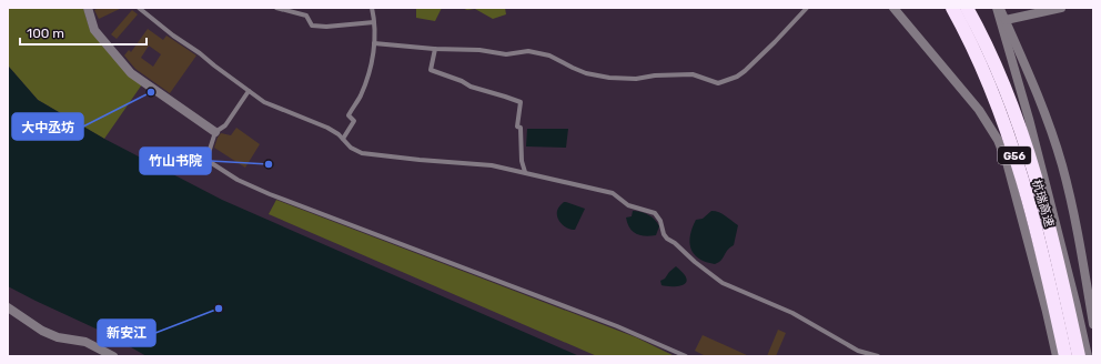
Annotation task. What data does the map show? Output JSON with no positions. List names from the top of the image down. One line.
{"streets":{"highway":["G56","杭瑞高速"]},"crossings":[["G56","杭瑞高速"]],"places":["大中丞坊","竹山书院","新安江"],"scale_bar":"100 m"}
